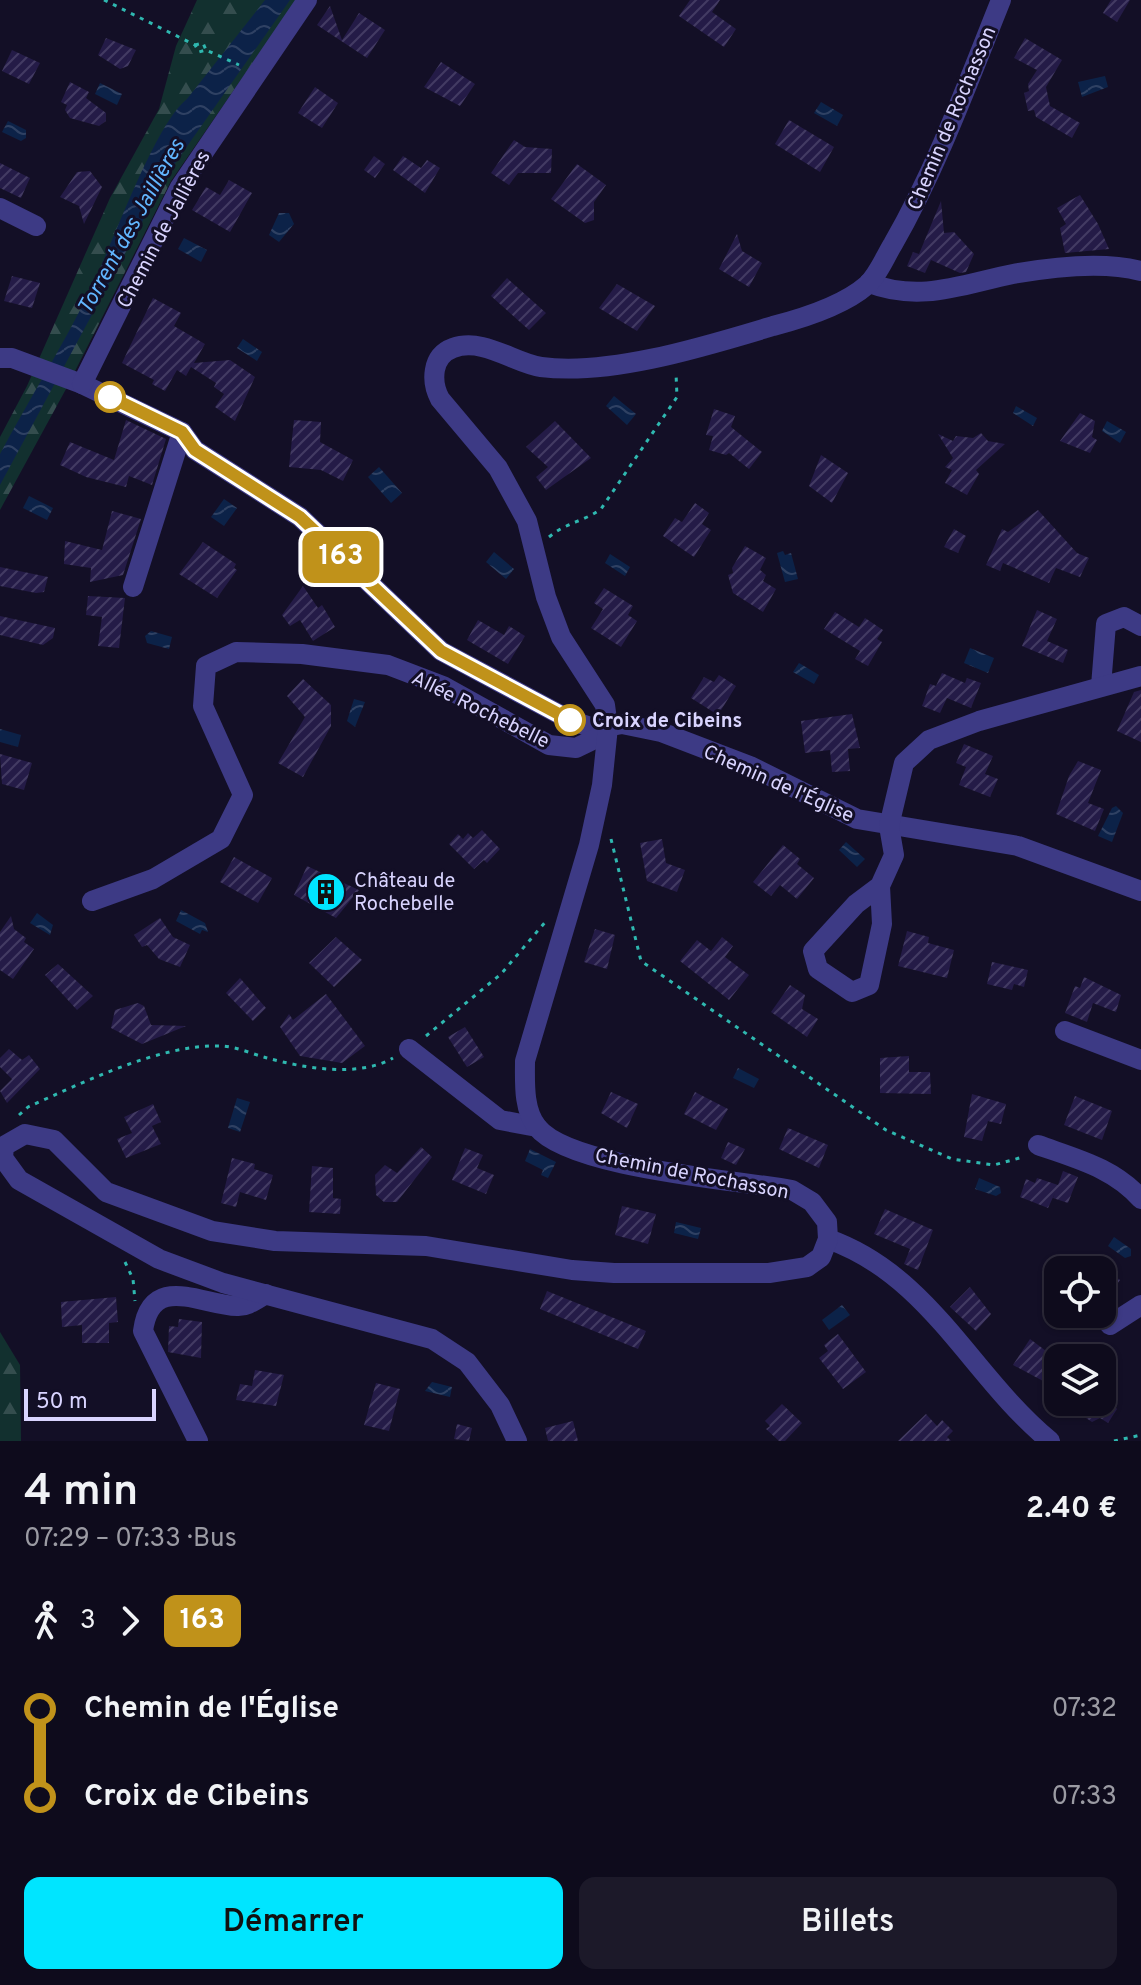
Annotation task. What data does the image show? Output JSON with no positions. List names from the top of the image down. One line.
{"streets":{"street":["Chemin de Rochasson","Chemin de Jallières","Allée Rochebelle","Chemin de l'Église"]},"crossings":[["Chemin de Rochasson","Allée Rochebelle"],["Chemin de Rochasson","Chemin de l'Église"],["Chemin de Jallières","Chemin de l'Église"],["Allée Rochebelle","Chemin de l'Église"]],"water":["Torrent des Jaillières"],"places":{"other":["Croix de Cibeins"],"building":["Château de Rochebelle"]},"lines":["bus line 163"],"scale_bar":"50 m","page":{"on_map":"163","scale":"50 m","heading":["4 min","07:29 – 07:33 · Bus","2.40 €"],"legs":["3","163"],"list":[{"name":"Chemin de l'Église","value":"07:32"},{"name":"Croix de Cibeins","value":"07:33"}],"buttons":["Démarrer","Billets"]}}
